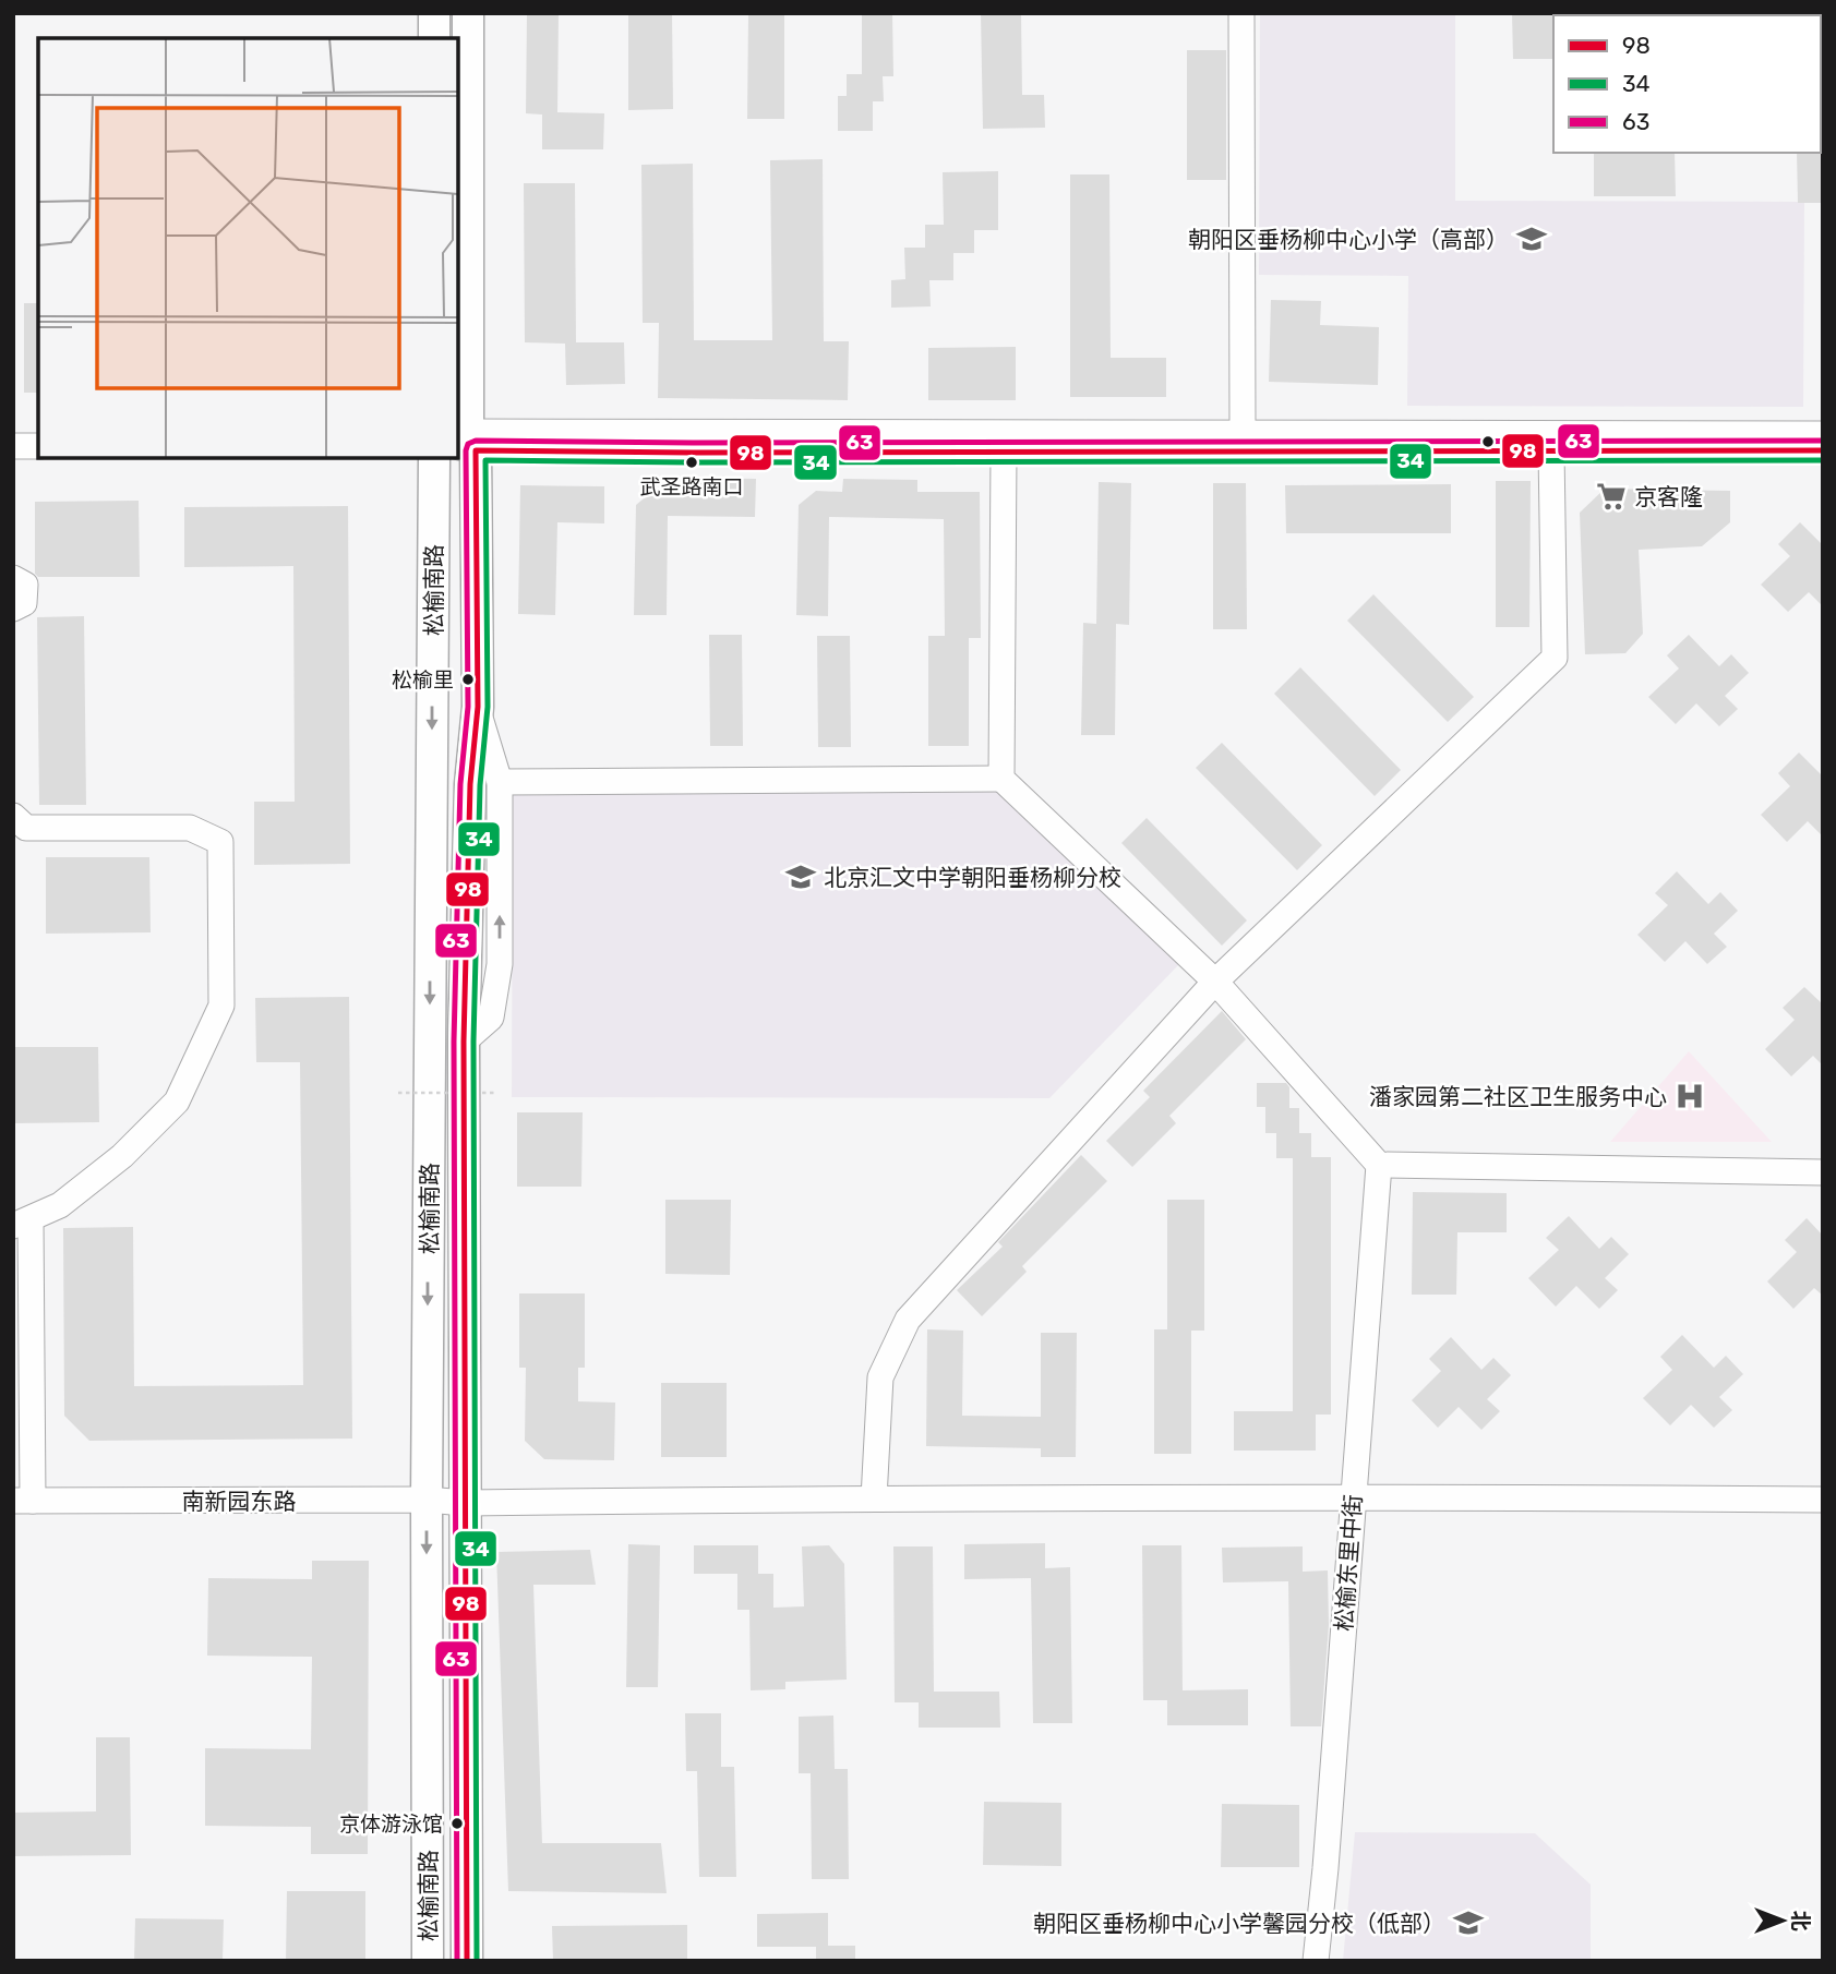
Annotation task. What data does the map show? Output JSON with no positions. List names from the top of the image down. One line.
{"streets":{"main road":["松榆南路"],"street":["南新园东路","松榆东里中街"]},"crossings":[["松榆南路","南新园东路"],["南新园东路","松榆东里中街"]],"places":{"school or university":["朝阳区垂杨柳中心小学（高部）","北京汇文中学朝阳垂杨柳分校","朝阳区垂杨柳中心小学馨园分校（低部）"],"other":["武圣路南口","松榆里","京体游泳馆"],"supermarket":["京客隆"],"hospital":["潘家园第二社区卫生服务中心"]},"lines":["transit line 63","transit line 98","transit line 34"],"legend":["98","34","63"],"north":"right"}
